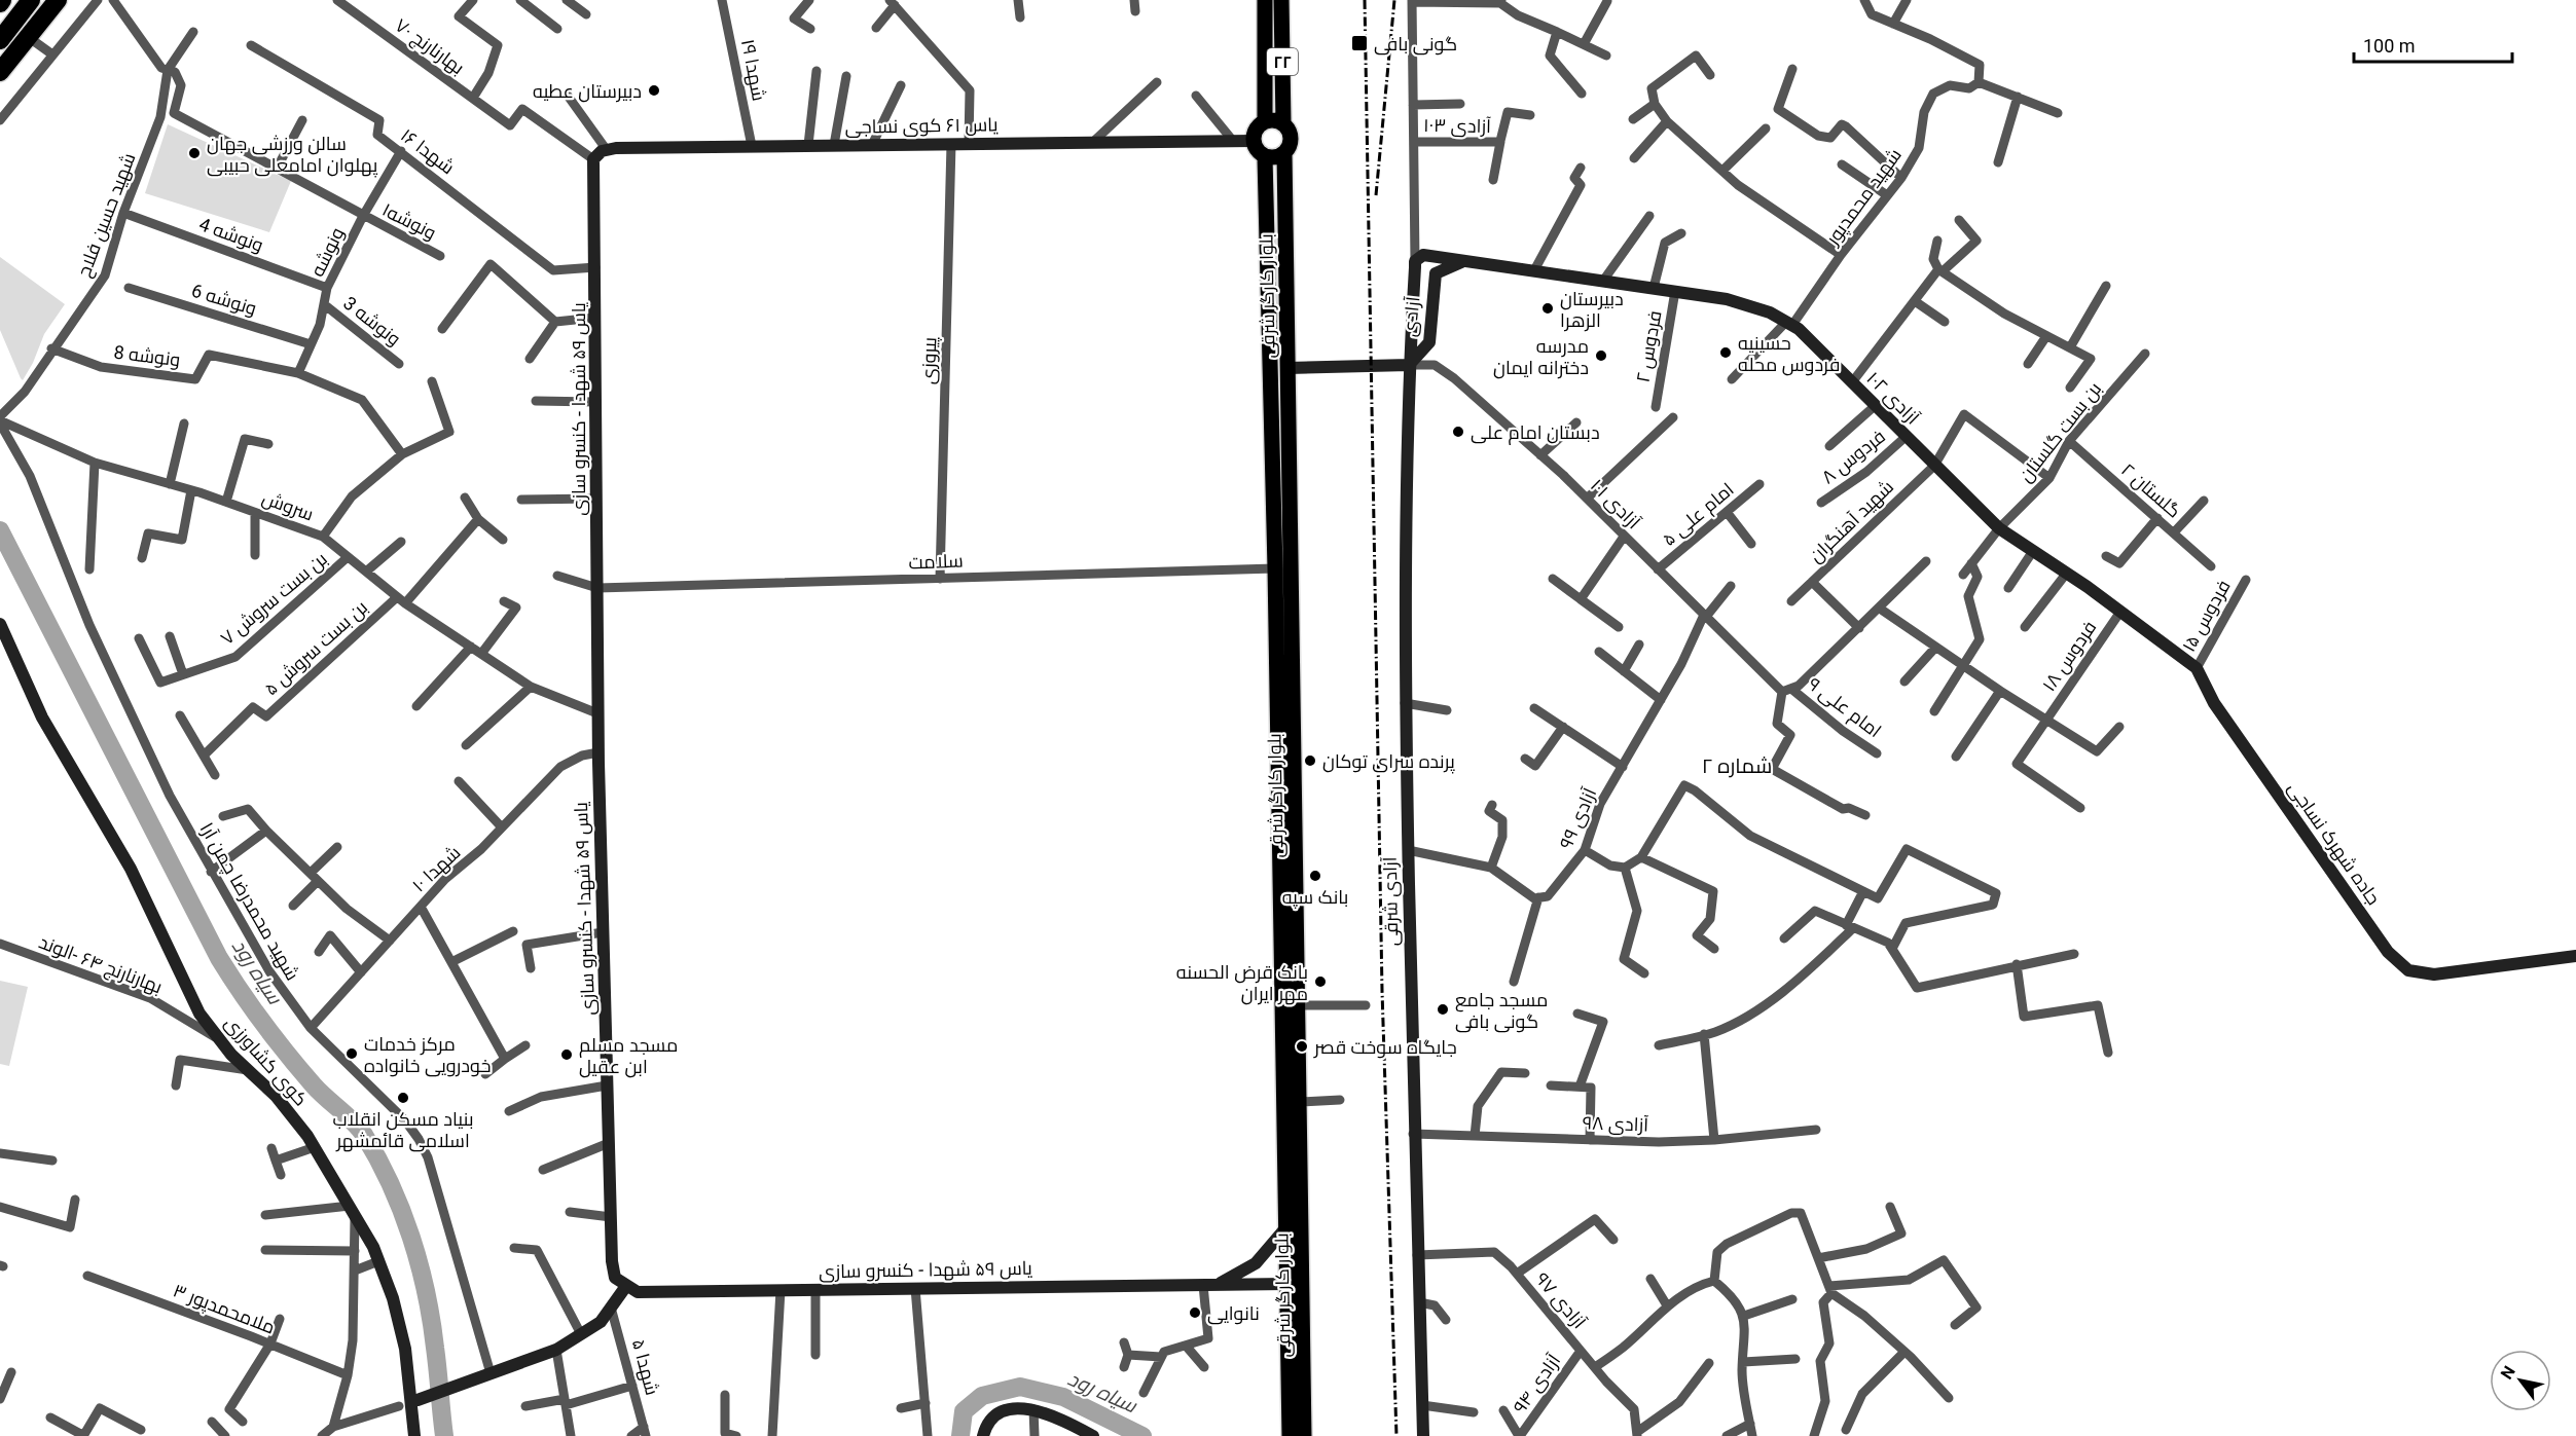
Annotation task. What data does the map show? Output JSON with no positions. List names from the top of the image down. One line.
{"streets":{"main road":["۲۲","بلوار کارگر شرقی"],"street":["بهارنارنج ۷۰","شهدا ۱۹","یاس ۶۱ کوی نساجی","آزادی ۱۰۳","شهدا ۱۶","شهید محمدپور","شهید حسین فلاح","ونوشه۱","ونوشه 4","ونوشه","ونوشه 6","آزادی","ونوشه 3","فردوس ۲","ونوشه 8","پیروزی","آزادی ۱۰۲","یاس ۵۹ شهدا - کنسرو سازی","بن بست گلستان","فردوس ۸","گلستان ۲","آزادی ۱۰۱","سروش","امام علی ۵","شهید آهنگران","سلامت","بن بست سروش ۷","فردوس ۱۵","بن بست سروش ۵","فردوس ۱۸","امام علی ۹","آزادی ٩٩","جاده شهرک نساجی","شهدا ۱۰","شهید محمدرضا چمن آرا","آزادی شرقی","بهارنارنج ۶۴ -الوند","کوی کشاورزی","آزادی ۹۸","آزادی ۹۷","ملامحمدپور ۳","شهدا ۵","آزادی ۹۴"]},"crossings":[["بهارنارنج ۷۰","یاس ۵۹ شهدا - کنسرو سازی"],["۲۲","یاس ۶۱ کوی نساجی"],["۲۲","بلوار کارگر شرقی"],["شهدا ۱۹","یاس ۶۱ کوی نساجی"],["یاس ۶۱ کوی نساجی","بلوار کارگر شرقی"],["یاس ۶۱ کوی نساجی","پیروزی"],["آزادی ۱۰۳","آزادی"],["شهدا ۱۶","ونوشه"],["شهدا ۱۶","یاس ۵۹ شهدا - کنسرو سازی"],["شهید محمدپور","آزادی ۱۰۲"],["شهید حسین فلاح","ونوشه۱"],["شهید حسین فلاح","ونوشه 4"],["شهید حسین فلاح","ونوشه 8"],["شهید حسین فلاح","سروش"],["شهید حسین فلاح","شهید محمدرضا چمن آرا"],["ونوشه۱","ونوشه"],["ونوشه 4","ونوشه"],["ونوشه","ونوشه 6"],["ونوشه","ونوشه 3"],["ونوشه","ونوشه 8"],["بلوار کارگر شرقی","یاس ۵۹ شهدا - کنسرو سازی"],["بلوار کارگر شرقی","سلامت"],["آزادی","آزادی ۱۰۲"],["آزادی","آزادی ۱۰۱"],["آزادی","آزادی شرقی"],["فردوس ۲","آزادی ۱۰۲"],["پیروزی","سلامت"],["آزادی ۱۰۲","بن بست گلستان"],["آزادی ۱۰۲","فردوس ۸"],["آزادی ۱۰۲","شهید آهنگران"],["آزادی ۱۰۲","فردوس ۱۸"],["آزادی ۱۰۲","جاده شهرک نساجی"],["یاس ۵۹ شهدا - کنسرو سازی","سروش"],["یاس ۵۹ شهدا - کنسرو سازی","سلامت"],["یاس ۵۹ شهدا - کنسرو سازی","شهدا ۱۰"],["بن بست گلستان","گلستان ۲"],["بن بست گلستان","شهید آهنگران"],["آزادی ۱۰۱","امام علی ۵"],["آزادی ۱۰۱","امام علی ۹"],["آزادی ۱۰۱","آزادی ٩٩"],["آزادی ۱۰۱","آزادی شرقی"],["سروش","بن بست سروش ۷"],["سروش","بن بست سروش ۵"],["سروش","شهید محمدرضا چمن آرا"],["فردوس ۱۵","جاده شهرک نساجی"],["فردوس ۱۸","جاده شهرک نساجی"],["شهدا ۱۰","شهید محمدرضا چمن آرا"],["آزادی شرقی","آزادی ۹۸"],["آزادی شرقی","آزادی ۹۷"],["بهارنارنج ۶۴ -الوند","کوی کشاورزی"],["آزادی ۹۷","آزادی ۹۴"]],"districts":["شماره ۲"],"water":["سیاه رود"],"places":{"transit":["گونی بافی"],"other":["دبیرستان عطیه","سالن ورزشی جهان پهلوان امامعلی حبیبی","دبیرستان الزهرا","حسینیه فردوس محله","مدرسه دخترانه ایمان","دبستان امام علی","پرنده سرای توکان","بانک سپه","بانک قرض الحسنه مهر ایران","مسجد جامع گونی بافی","جایگاه سوخت قصر","مرکز خدمات خودرویی خانواده","مسجد مسلم ابن عقیل","بنیاد مسکن انقلاب اسلامی قائمشهر","نانوایی"]},"scale_bar":"100 m","north":"top left"}
